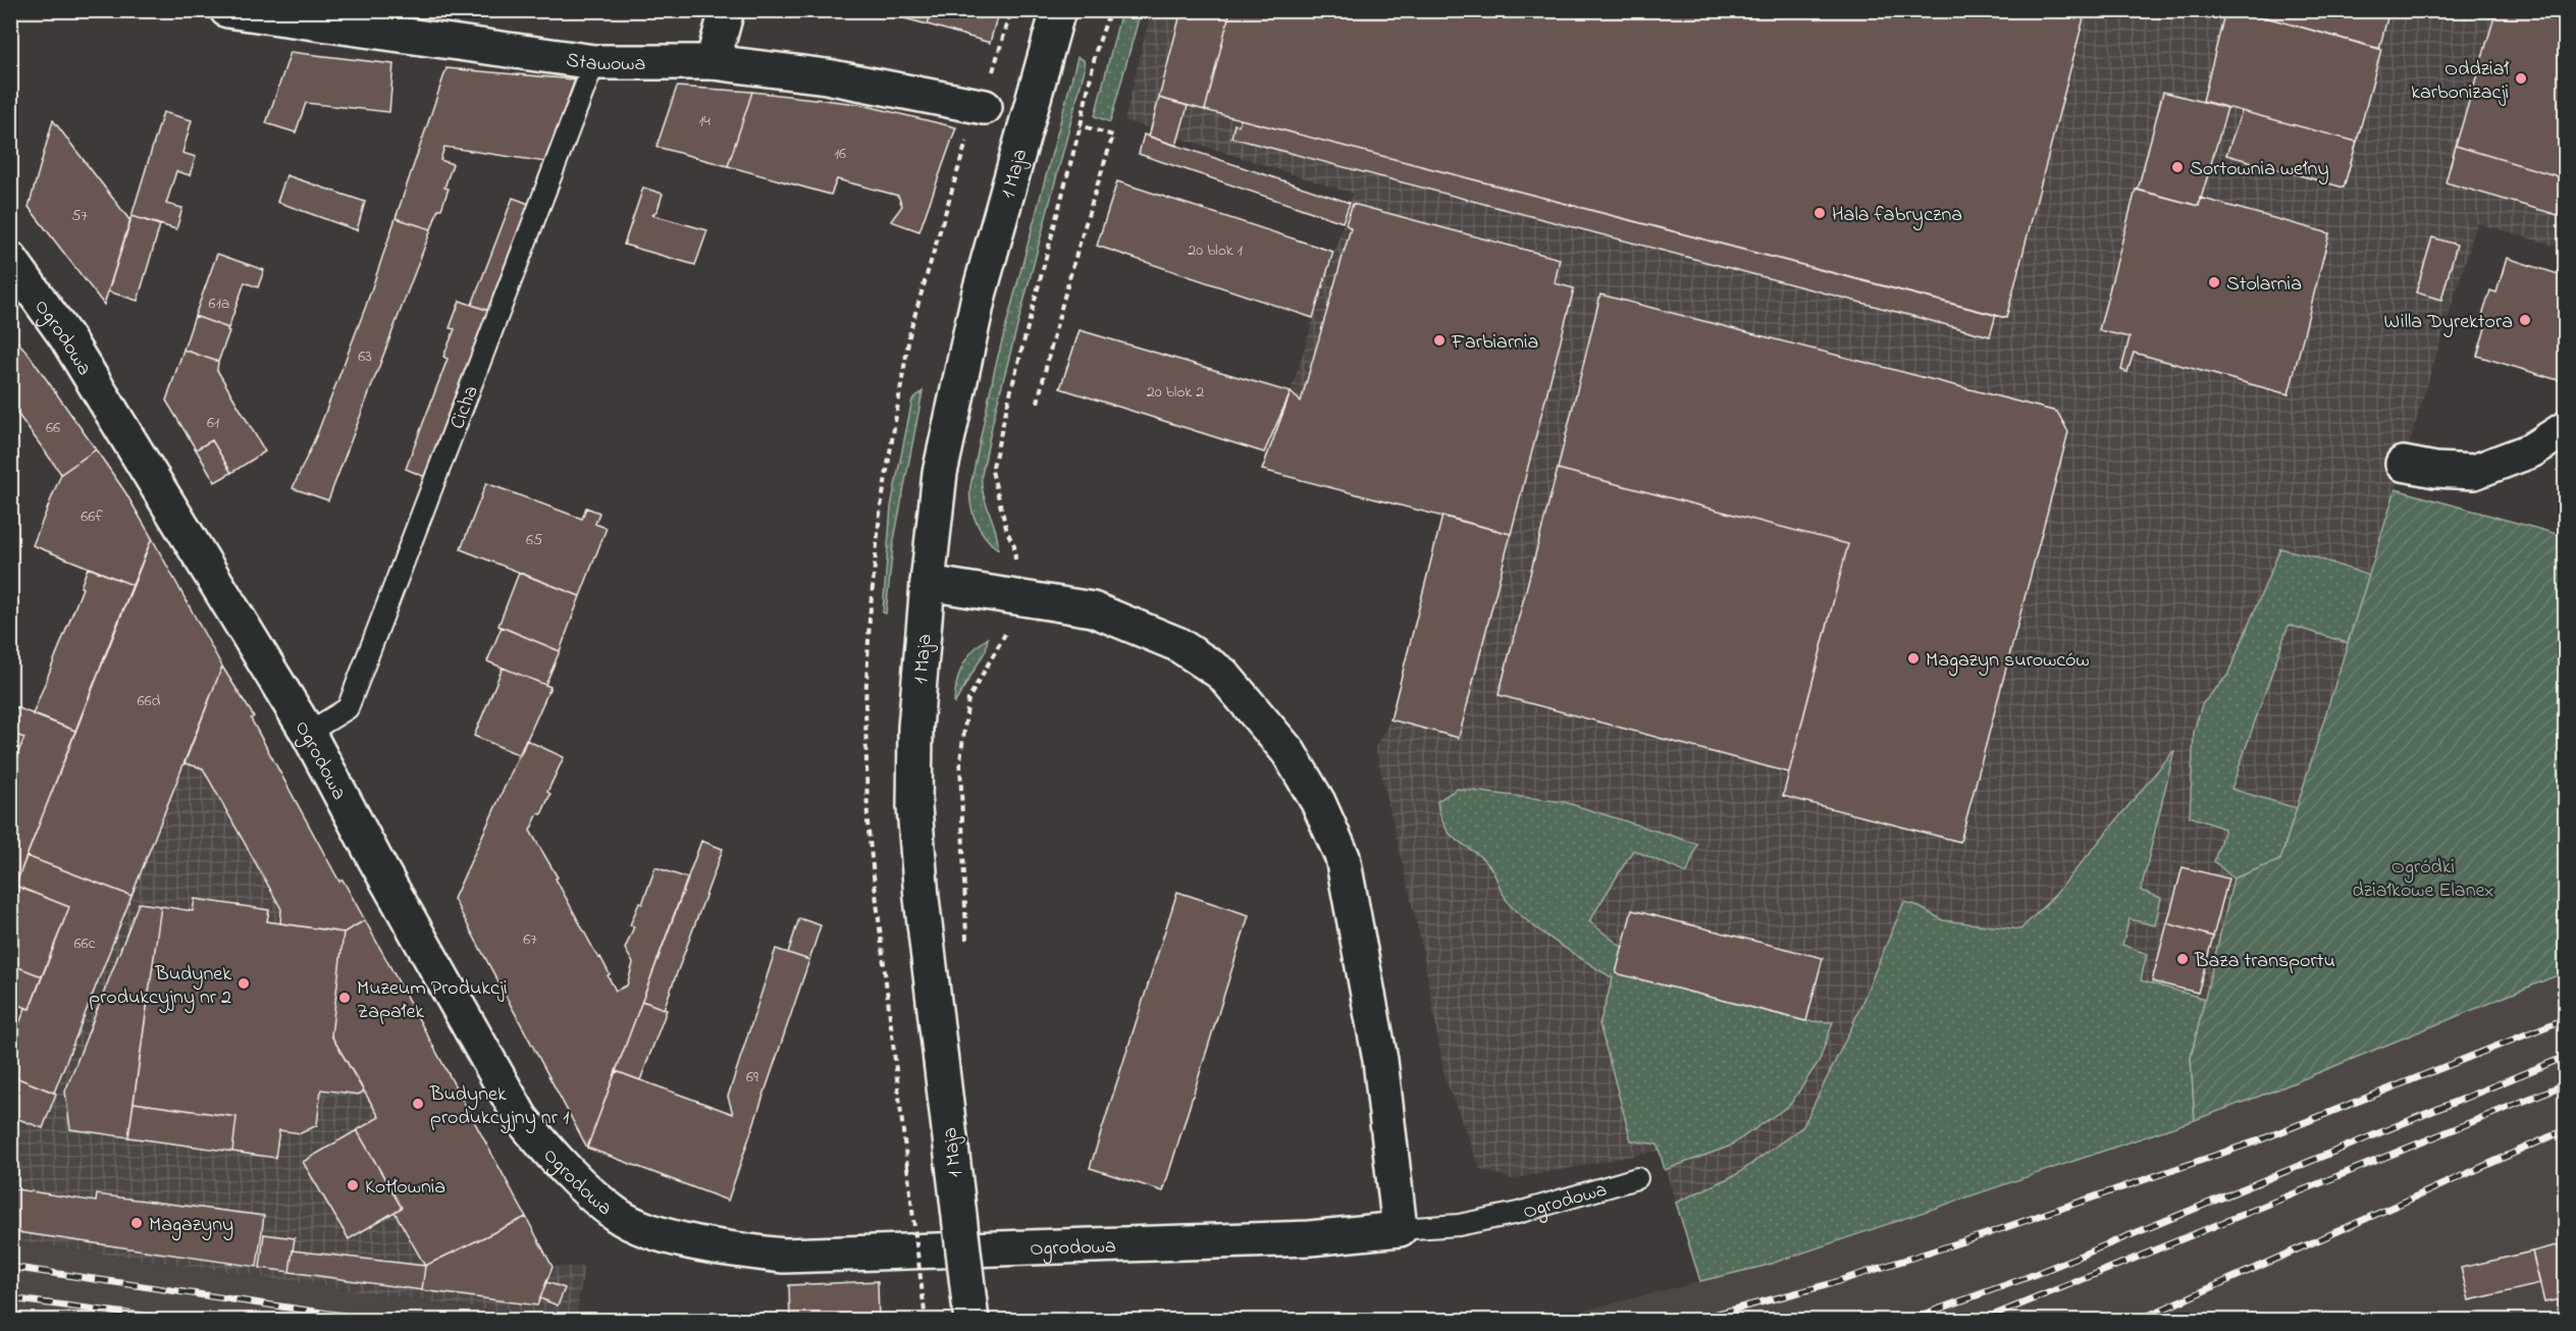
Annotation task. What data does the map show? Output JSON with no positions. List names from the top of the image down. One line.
{"streets":{"street":["Stawowa","1 Maja","Ogrodowa"],"lane":["Cicha"]},"crossings":[["Stawowa","Cicha"],["Ogrodowa","Cicha"]],"parks":["Ogródki działkowe Elanex"],"places":["Oddział karbonizacji","Sortownia wełny","Hala fabryczna","Stolarnia","Willa Dyrektora","Farbiarnia","Magazyn surowców","Baza transportu","Budynek produkcyjny nr 2","Muzeum Produkcji Zapałek","Budynek produkcyjny nr 1","Kotłownia","Magazyny"],"house_numbers":["14","16","57","20 blok 1","61a","63","20 blok 2","61","66","66f","65","66d","67","66c","69"]}
